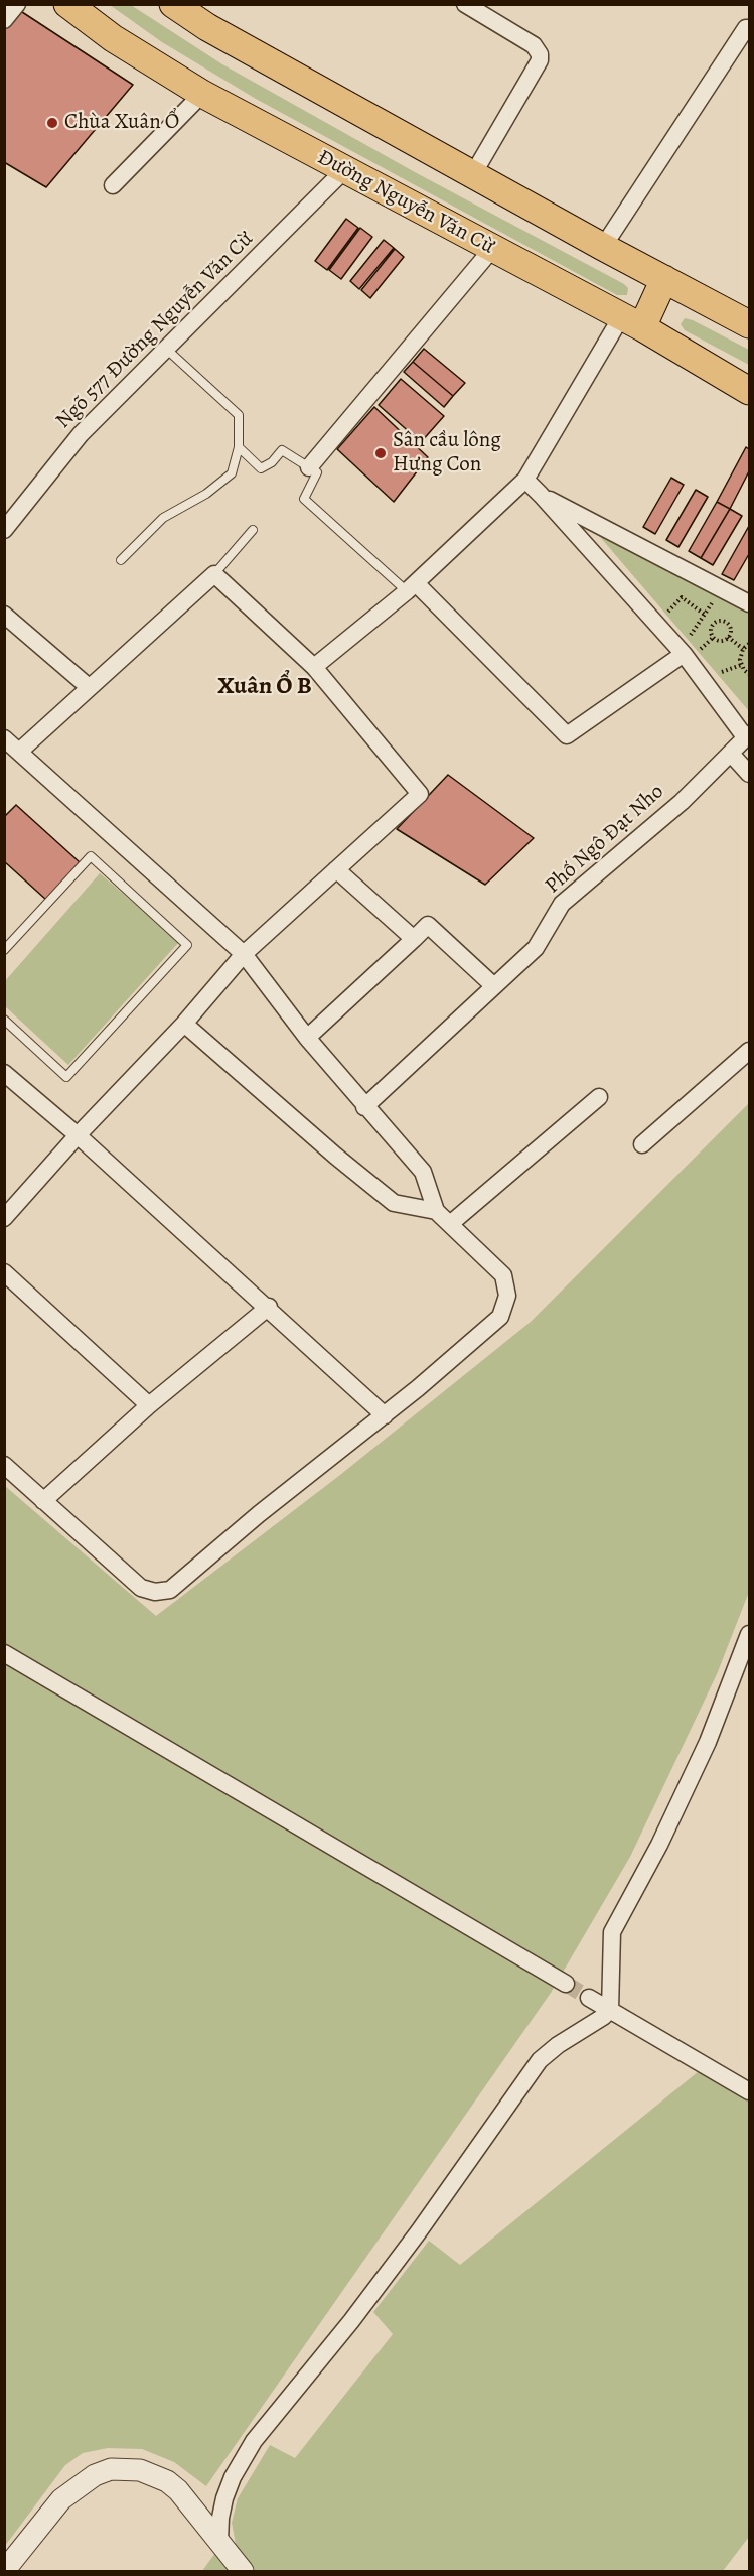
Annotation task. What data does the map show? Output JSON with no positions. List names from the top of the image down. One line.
{"streets":{"main road":["Đường Nguyễn Văn Cừ"],"street":["Ngõ 577 Đường Nguyễn Văn Cừ","Phố Ngô Đạt Nho"]},"crossings":[["Đường Nguyễn Văn Cừ","Ngõ 577 Đường Nguyễn Văn Cừ"]],"districts":["Xuân Ổ B"],"places":["Chùa Xuân Ổ","Sân cầu lông Hưng Con"]}
